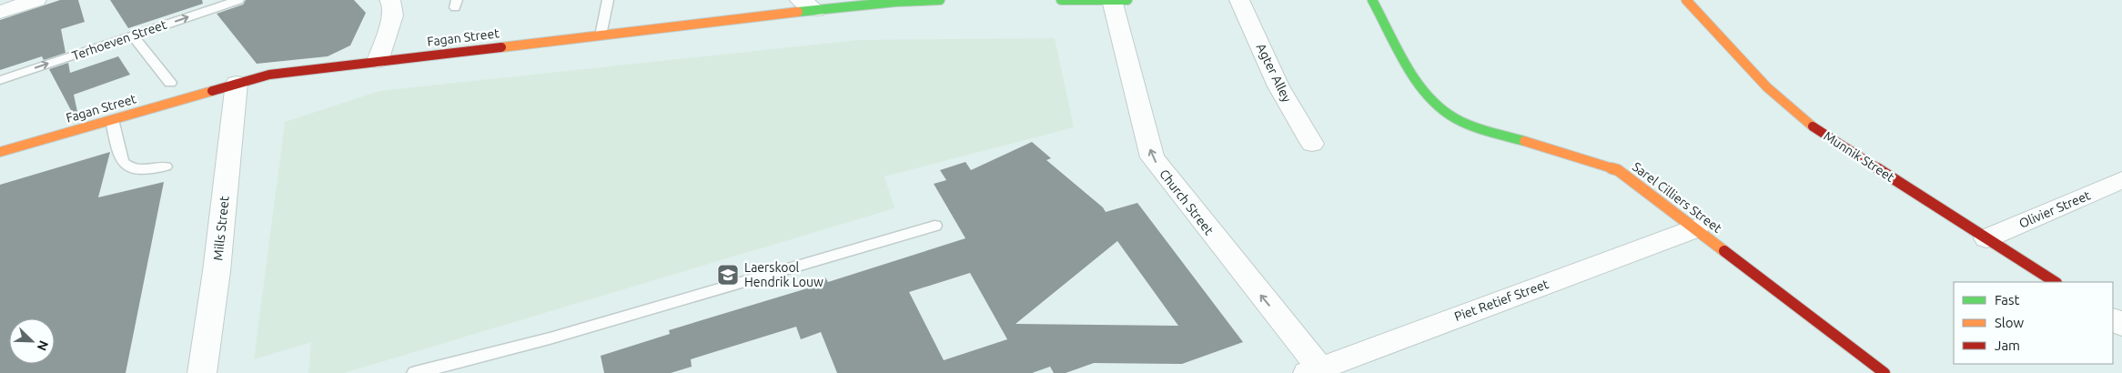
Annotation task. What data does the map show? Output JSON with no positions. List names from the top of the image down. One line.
{"streets":{"street":["Fagan Street","Agter Alley","Munnik Street","Sarel Cilliers Street","Church Street","Olivier Street","Mills Street","Piet Retief Street"],"lane":["Terhoeven Street"]},"crossings":[["Fagan Street","Mills Street"],["Munnik Street","Olivier Street"],["Sarel Cilliers Street","Piet Retief Street"],["Church Street","Piet Retief Street"]],"one_way":["Terhoeven Street","Church Street"],"places":{"school or university":["Laerskool Hendrik Louw"]},"legend":["Fast","Slow","Jam"],"north":"bottom right"}
